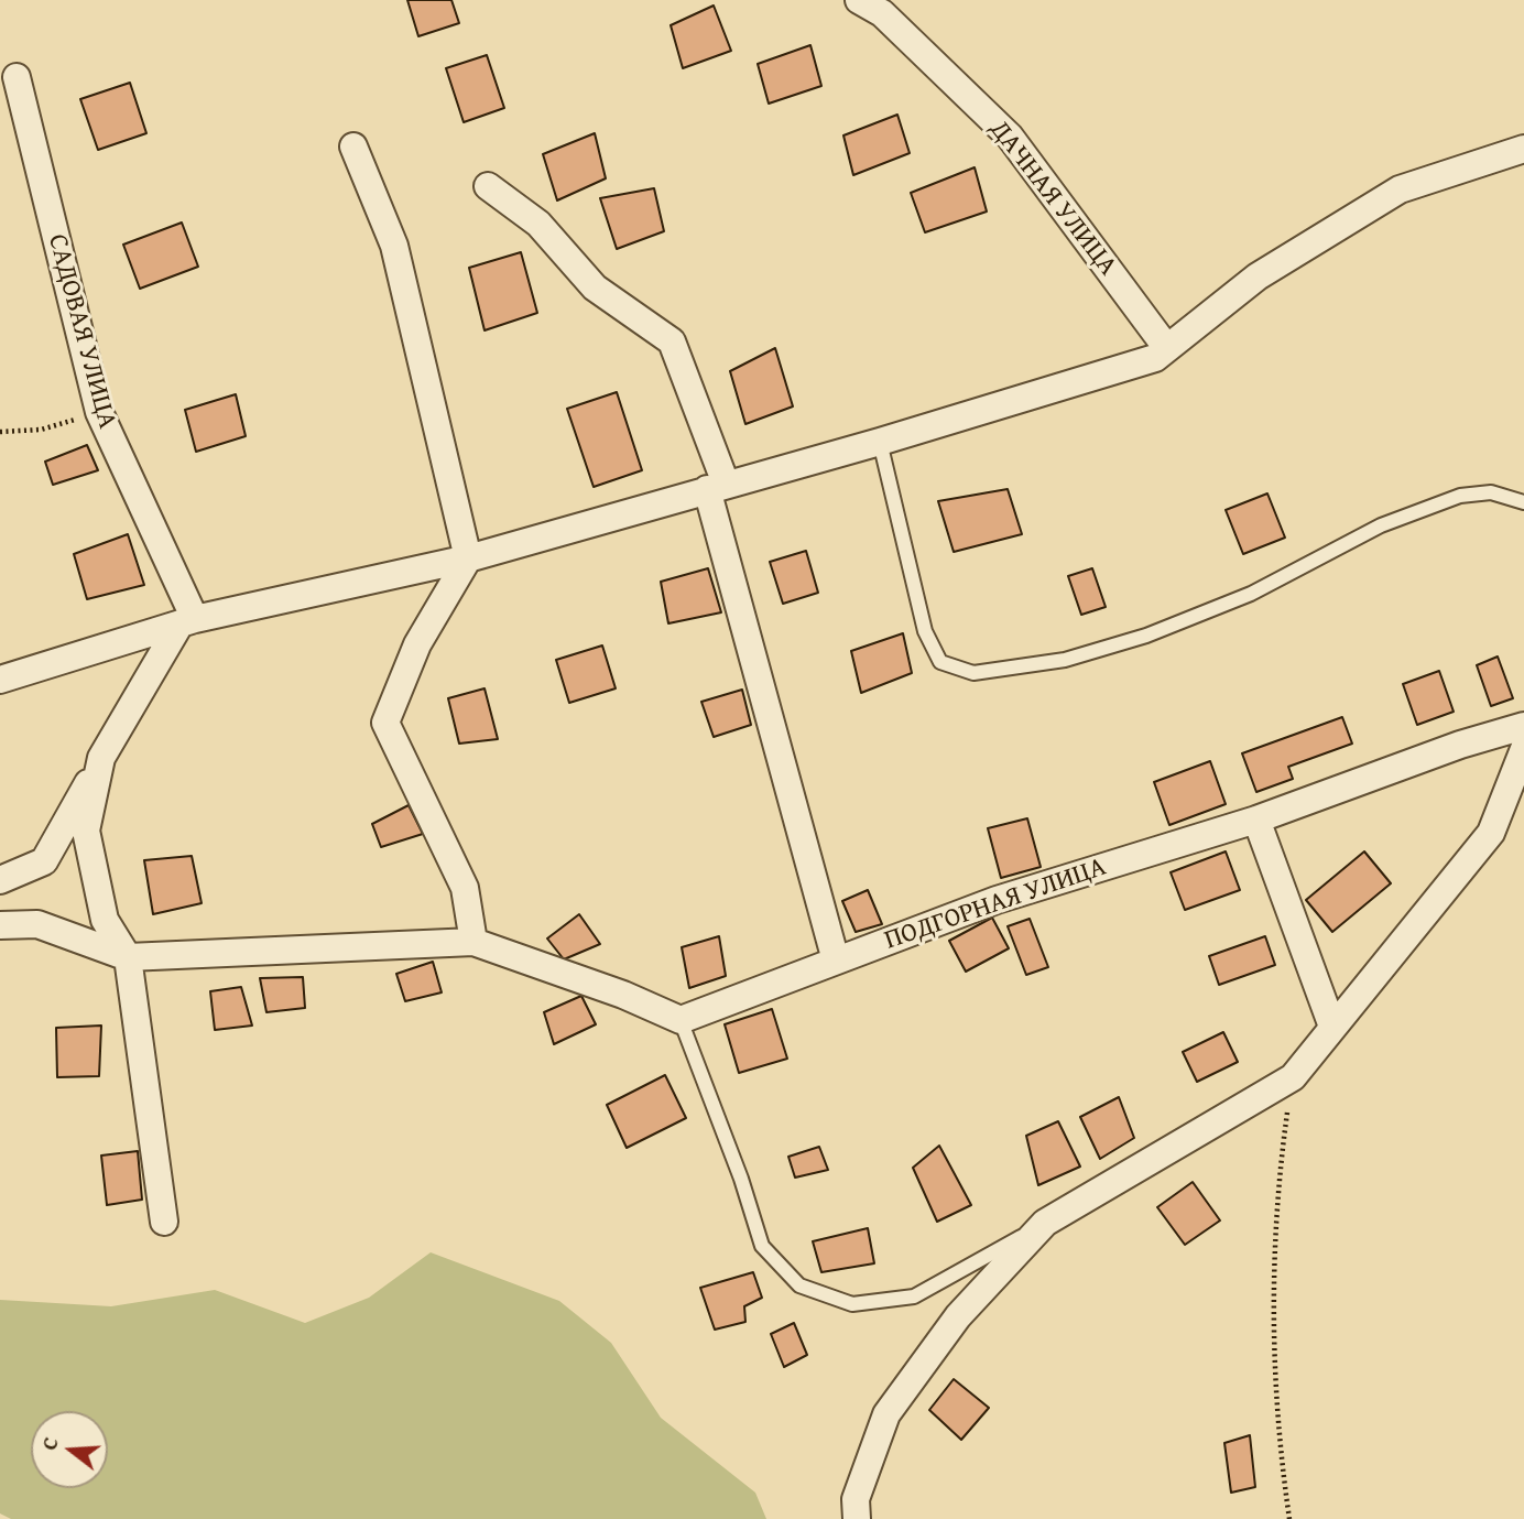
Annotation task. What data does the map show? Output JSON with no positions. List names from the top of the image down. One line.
{"streets":{"street":["ДАЧНАЯ УЛИЦА","САДОВАЯ УЛИЦА","ПОДГОРНАЯ УЛИЦА"]},"north":"left"}
